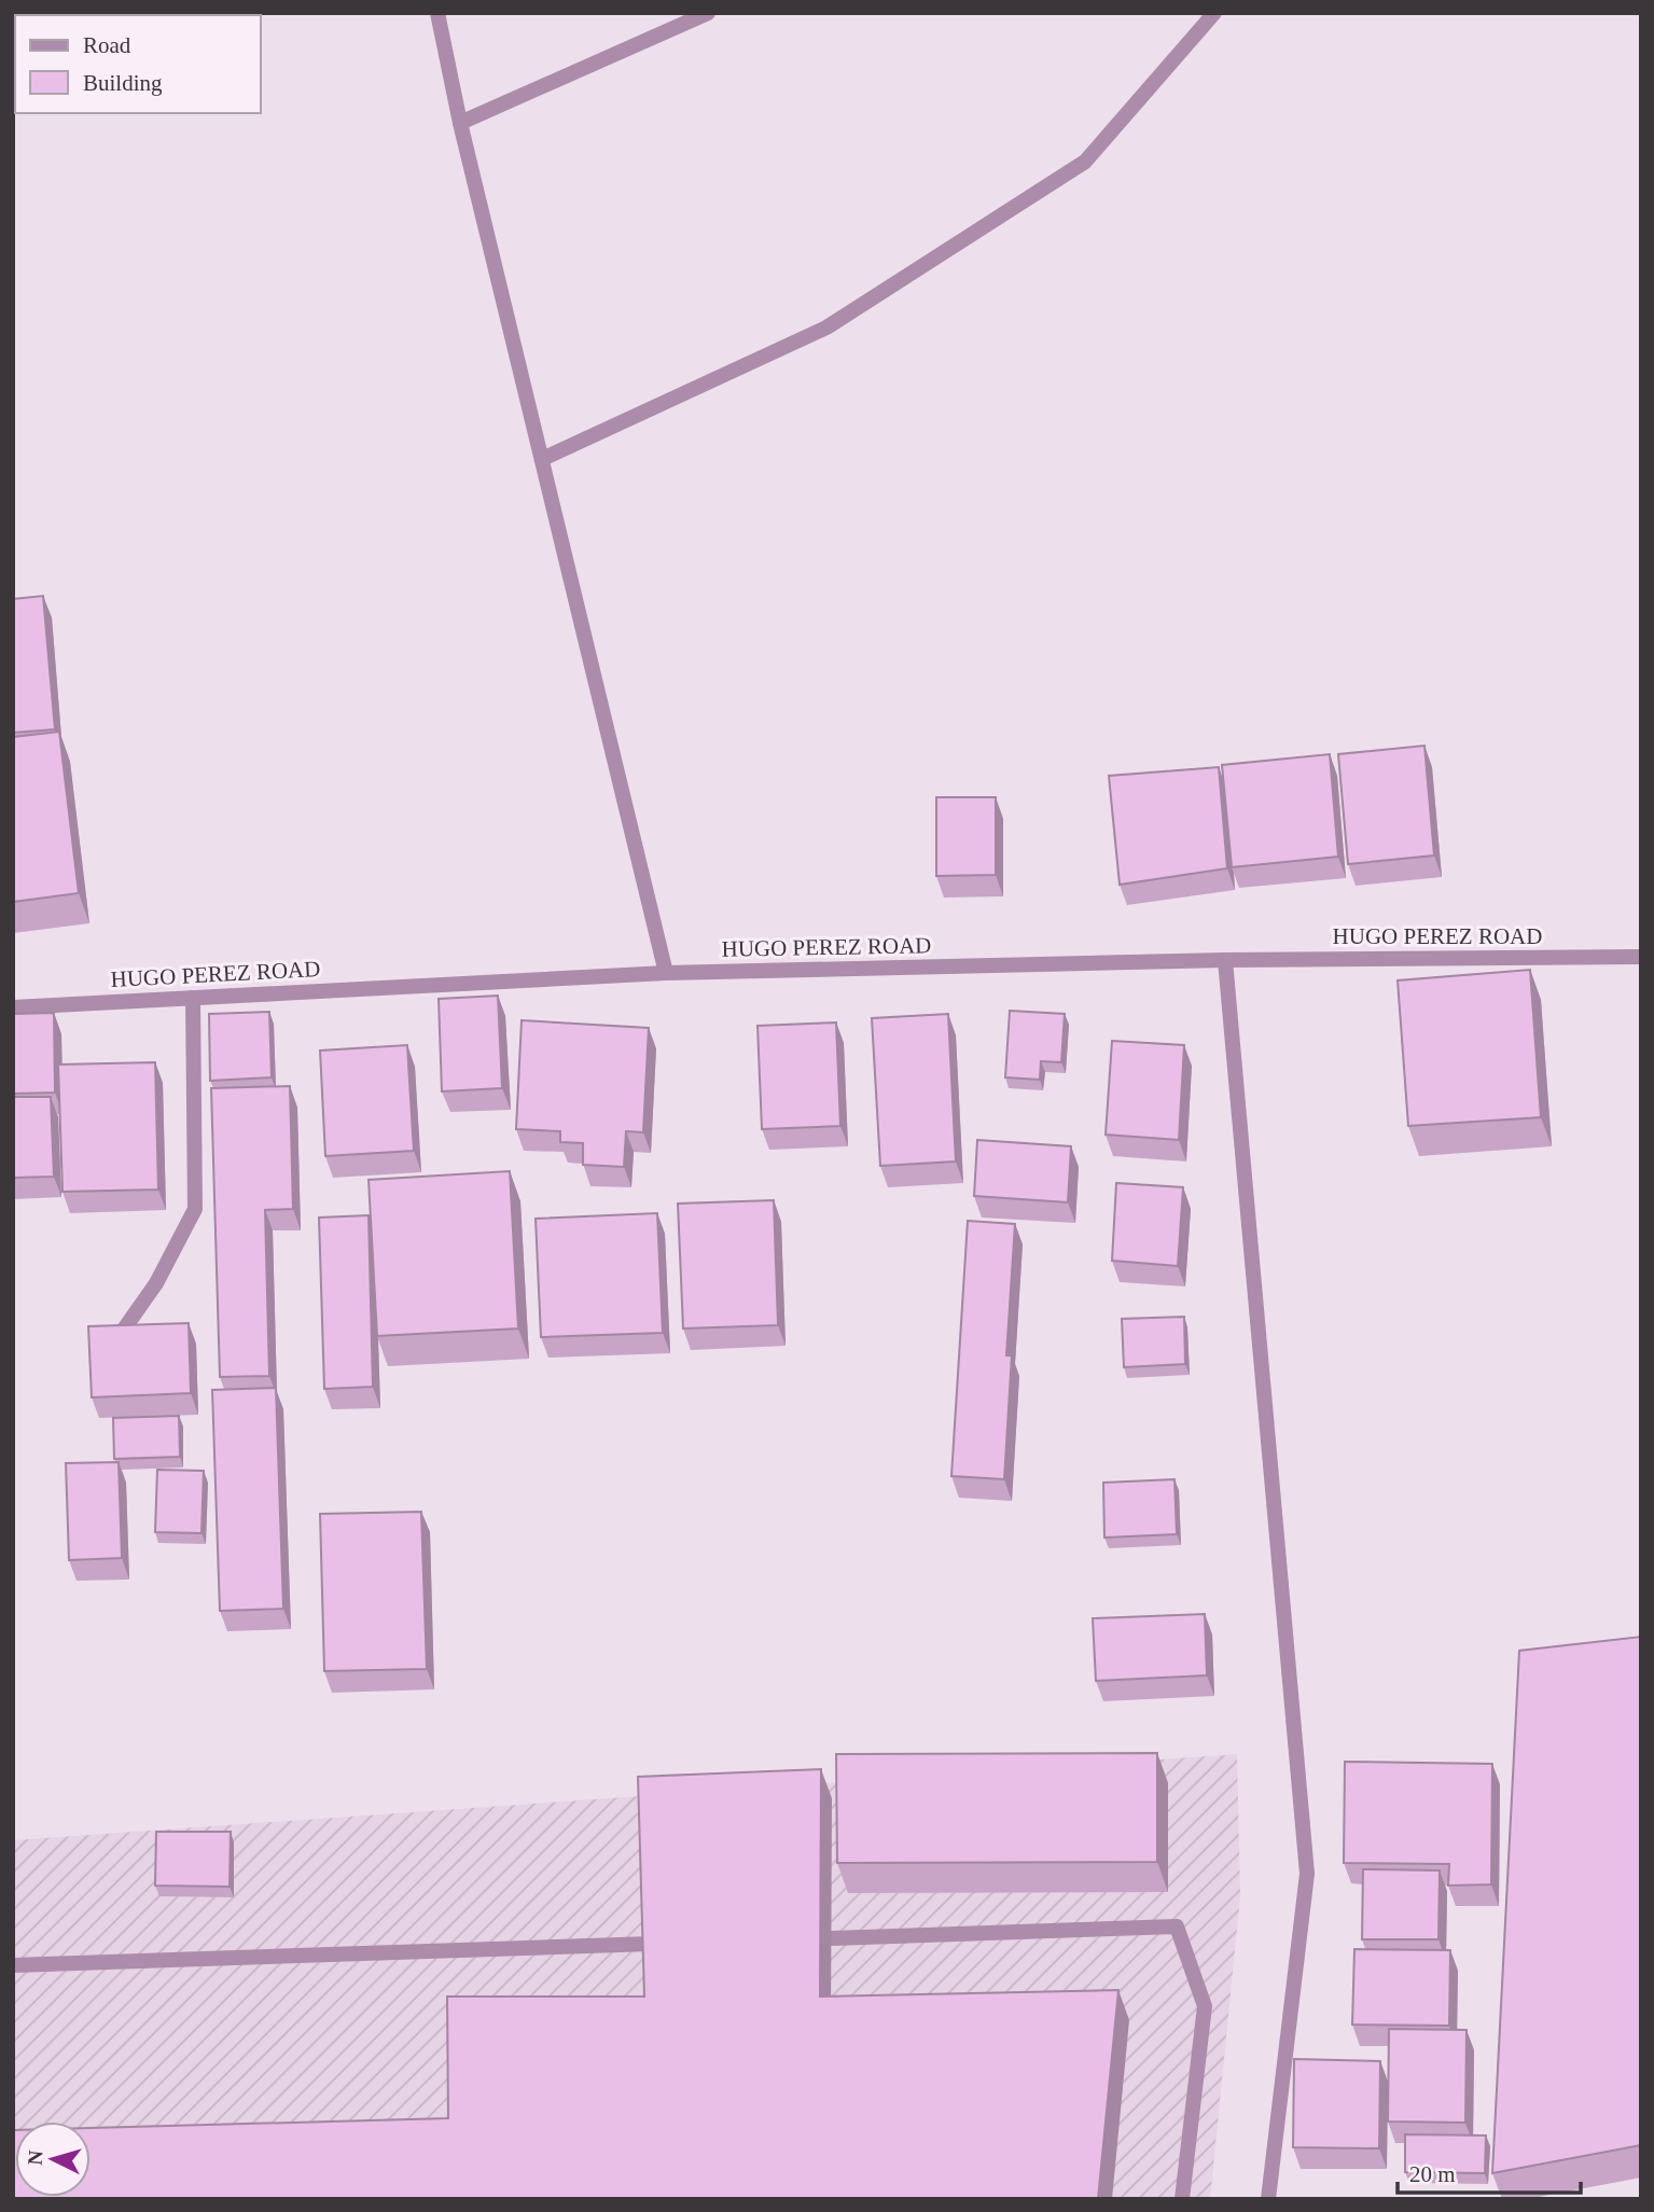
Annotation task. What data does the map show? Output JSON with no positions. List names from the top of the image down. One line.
{"streets":{"street":["HUGO PEREZ ROAD"]},"legend":["Road","Building"],"scale_bar":"20 m","north":"left"}
